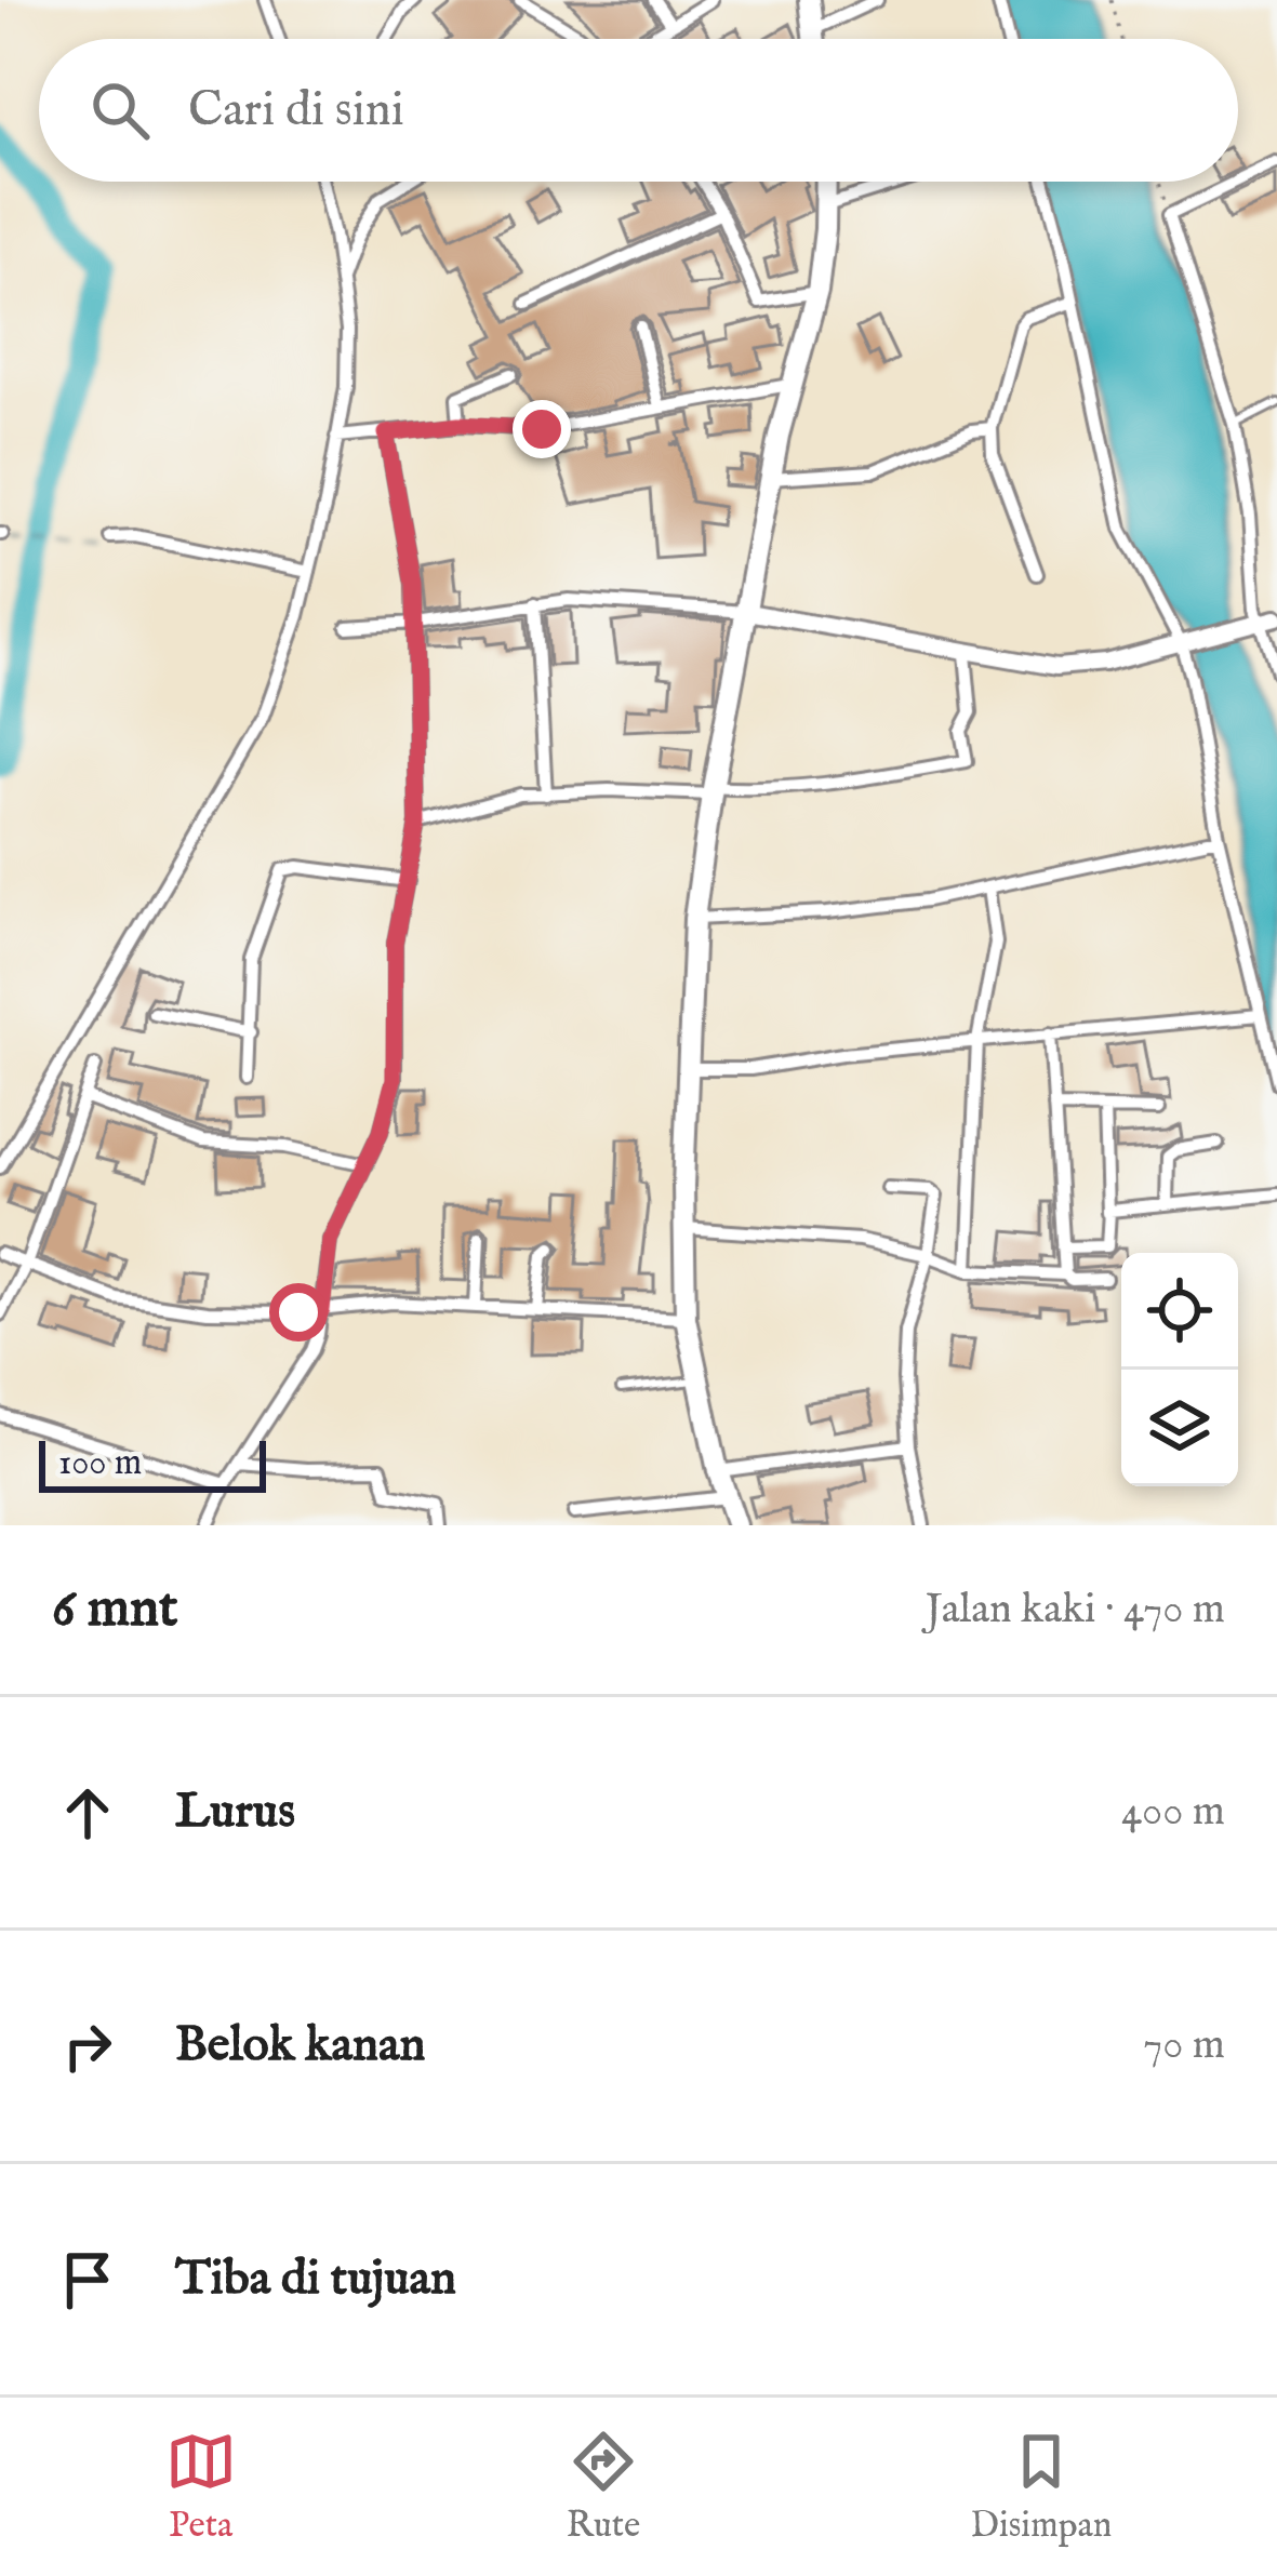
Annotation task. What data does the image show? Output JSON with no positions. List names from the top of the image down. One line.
{"scale_bar":"100 m","page":{"search":"Cari di sini","scale":"100 m","heading":["6 mnt","Jalan kaki · 470 m"],"list":[["Lurus","400 m"],["Belok kanan","70 m"],"Tiba di tujuan"],"nav":["Peta","Rute","Disimpan"]}}
